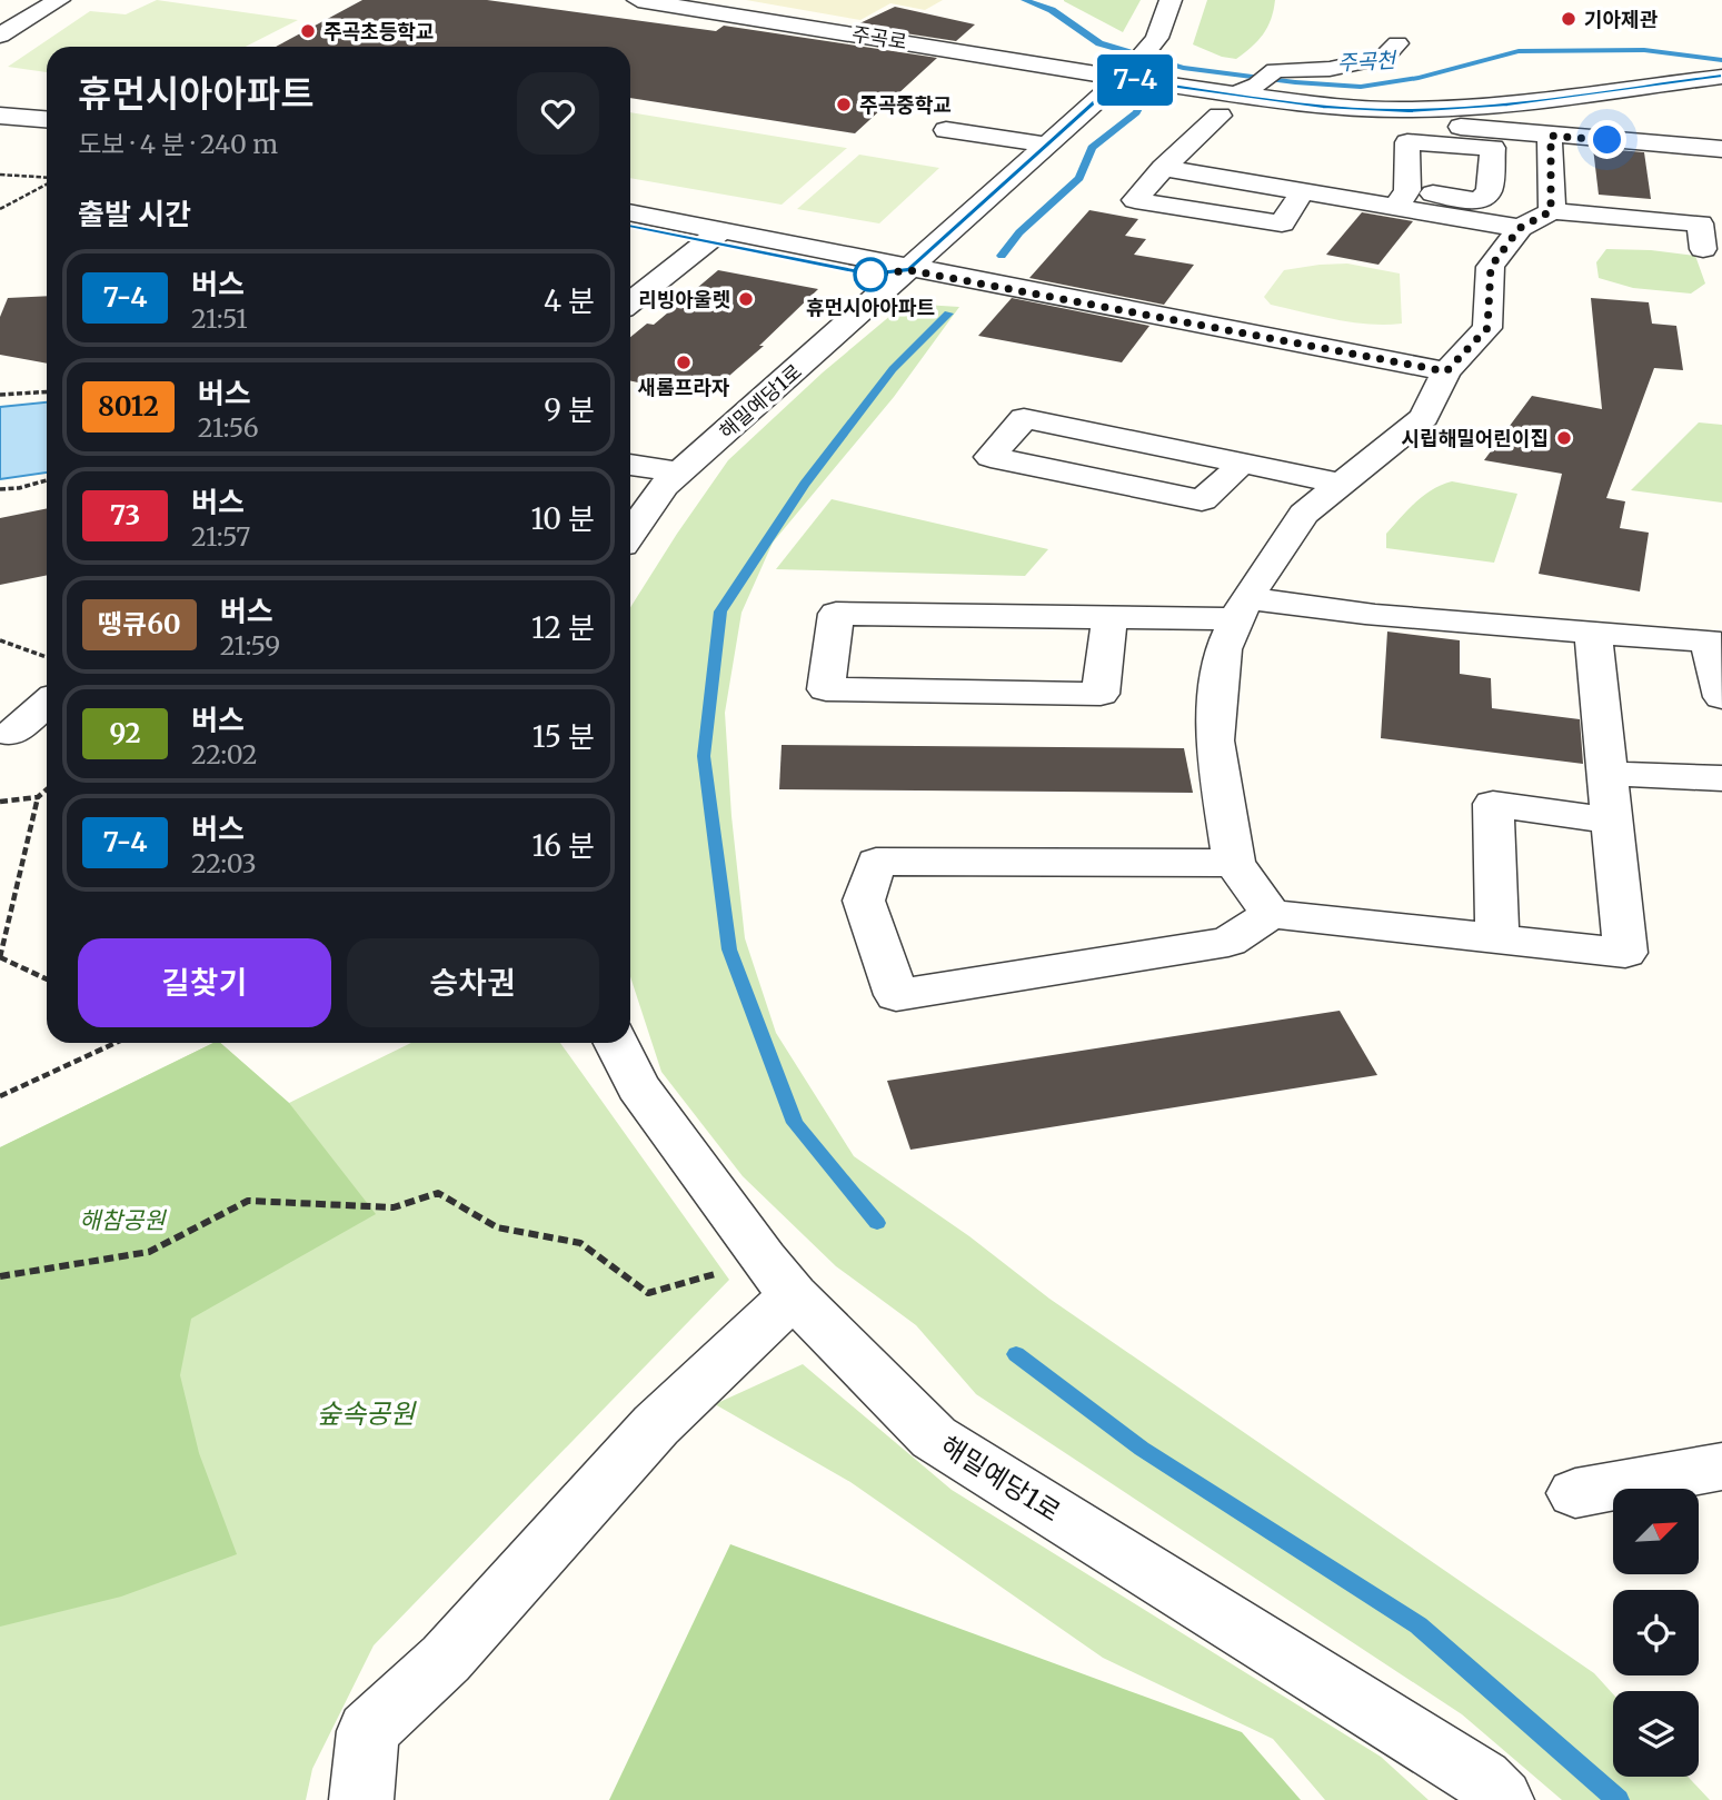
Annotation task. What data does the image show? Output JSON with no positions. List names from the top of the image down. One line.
{"streets":{"street":["주곡로","해밀예당1로"]},"water":["주곡천"],"parks":["해참공원","숲속공원"],"places":["기아제관","주곡초등학교","주곡중학교","휴먼시아아파트","리빙아울렛","새롬프라자","시립해밀어린이집"],"lines":["bus line 7-4"],"north":"top right","page":{"on_map":"7-4","heading":[["휴먼시아아파트","도보 · 4 분 · 240 m"],"출발 시간"],"list":[{"mark":"7-4","name":"버스","note":"21:51","value":"4 분"},{"mark":"8012","name":"버스","note":"21:56","value":"9 분"},{"mark":"73","name":"버스","note":"21:57","value":"10 분"},{"mark":"땡큐60","name":"버스","note":"21:59","value":"12 분"},{"mark":"92","name":"버스","note":"22:02","value":"15 분"},{"mark":"7-4","name":"버스","note":"22:03","value":"16 분"}],"buttons":["길찾기","승차권"]}}
